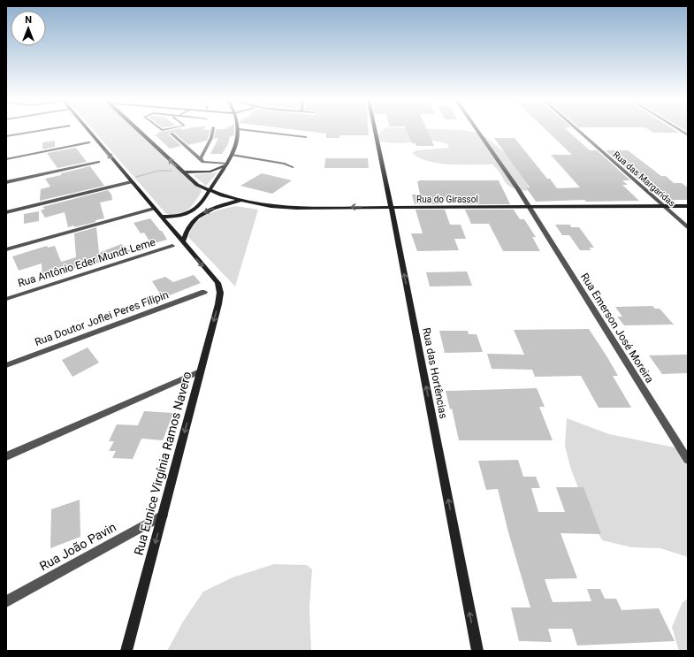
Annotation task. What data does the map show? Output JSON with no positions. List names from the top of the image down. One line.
{"streets":{"main road":["Rua do Girassol","Rua das Hortências","Rua Eunice Virgínia Ramos Navero"],"street":["Rua das Margaridas","Rua Antônio Eder Mundt Leme","Rua Doutor Joflei Peres Filipin","Rua Emerson José Moreira","Rua João Pavin"]},"crossings":[["Rua das Margaridas","Rua do Girassol"],["Rua do Girassol","Rua Emerson José Moreira"],["Rua do Girassol","Rua das Hortências"],["Rua Eunice Virgínia Ramos Navero","Rua João Pavin"]],"one_way":["Rua das Hortências","Rua Eunice Virgínia Ramos Navero"],"north":"top"}
